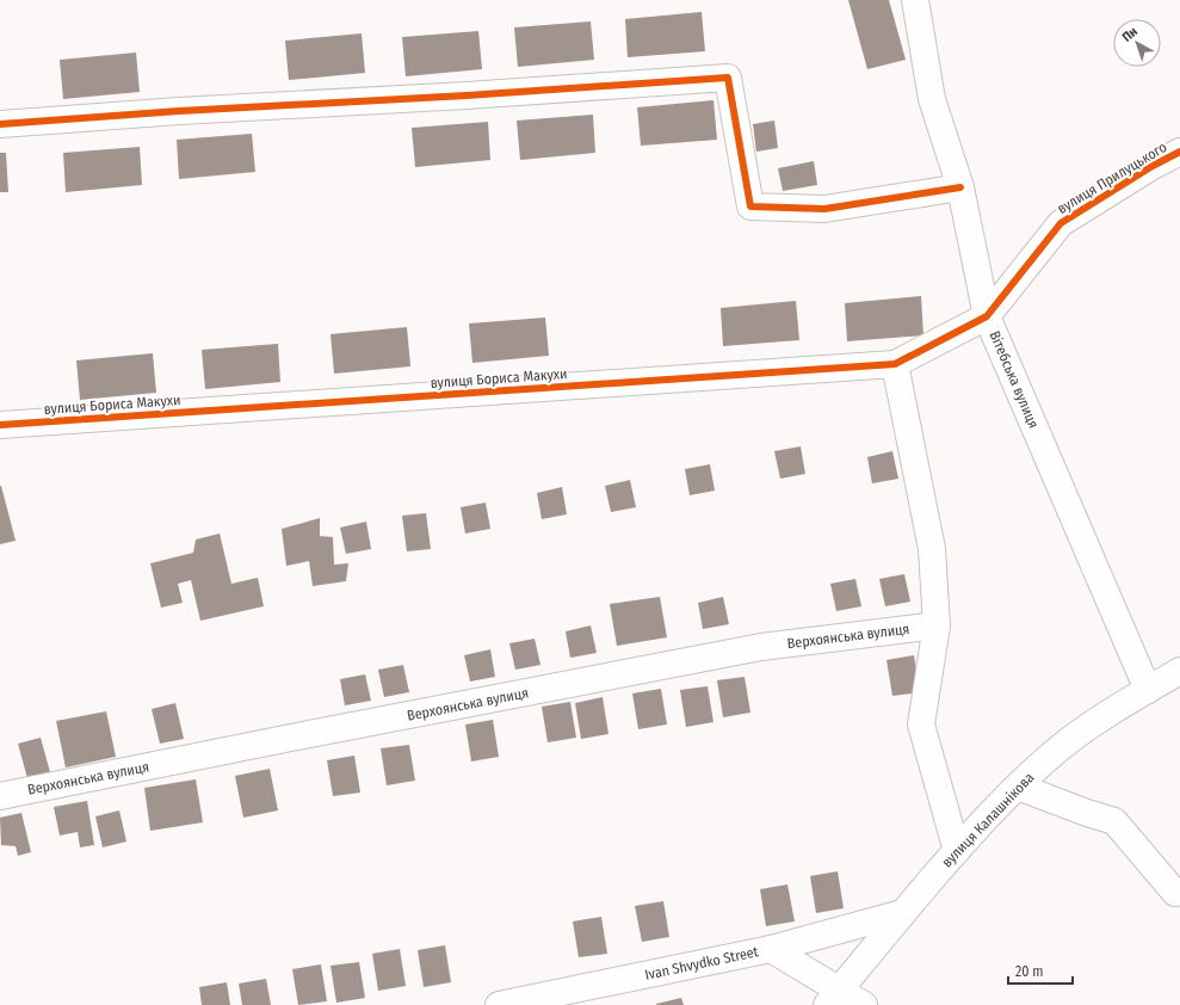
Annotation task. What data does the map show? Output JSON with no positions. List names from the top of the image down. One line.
{"streets":{"street":["вулиця Прилуцького","вулиця Бориса Макухи","Вітебська вулиця","Верхоянська вулиця","вулиця Калашнікова","Ivan Shvydko Street"]},"crossings":[["вулиця Прилуцького","вулиця Бориса Макухи"],["вулиця Прилуцького","Вітебська вулиця"],["вулиця Бориса Макухи","Вітебська вулиця"],["Вітебська вулиця","вулиця Калашнікова"],["вулиця Калашнікова","Ivan Shvydko Street"]],"scale_bar":"20 m","north":"top left"}
